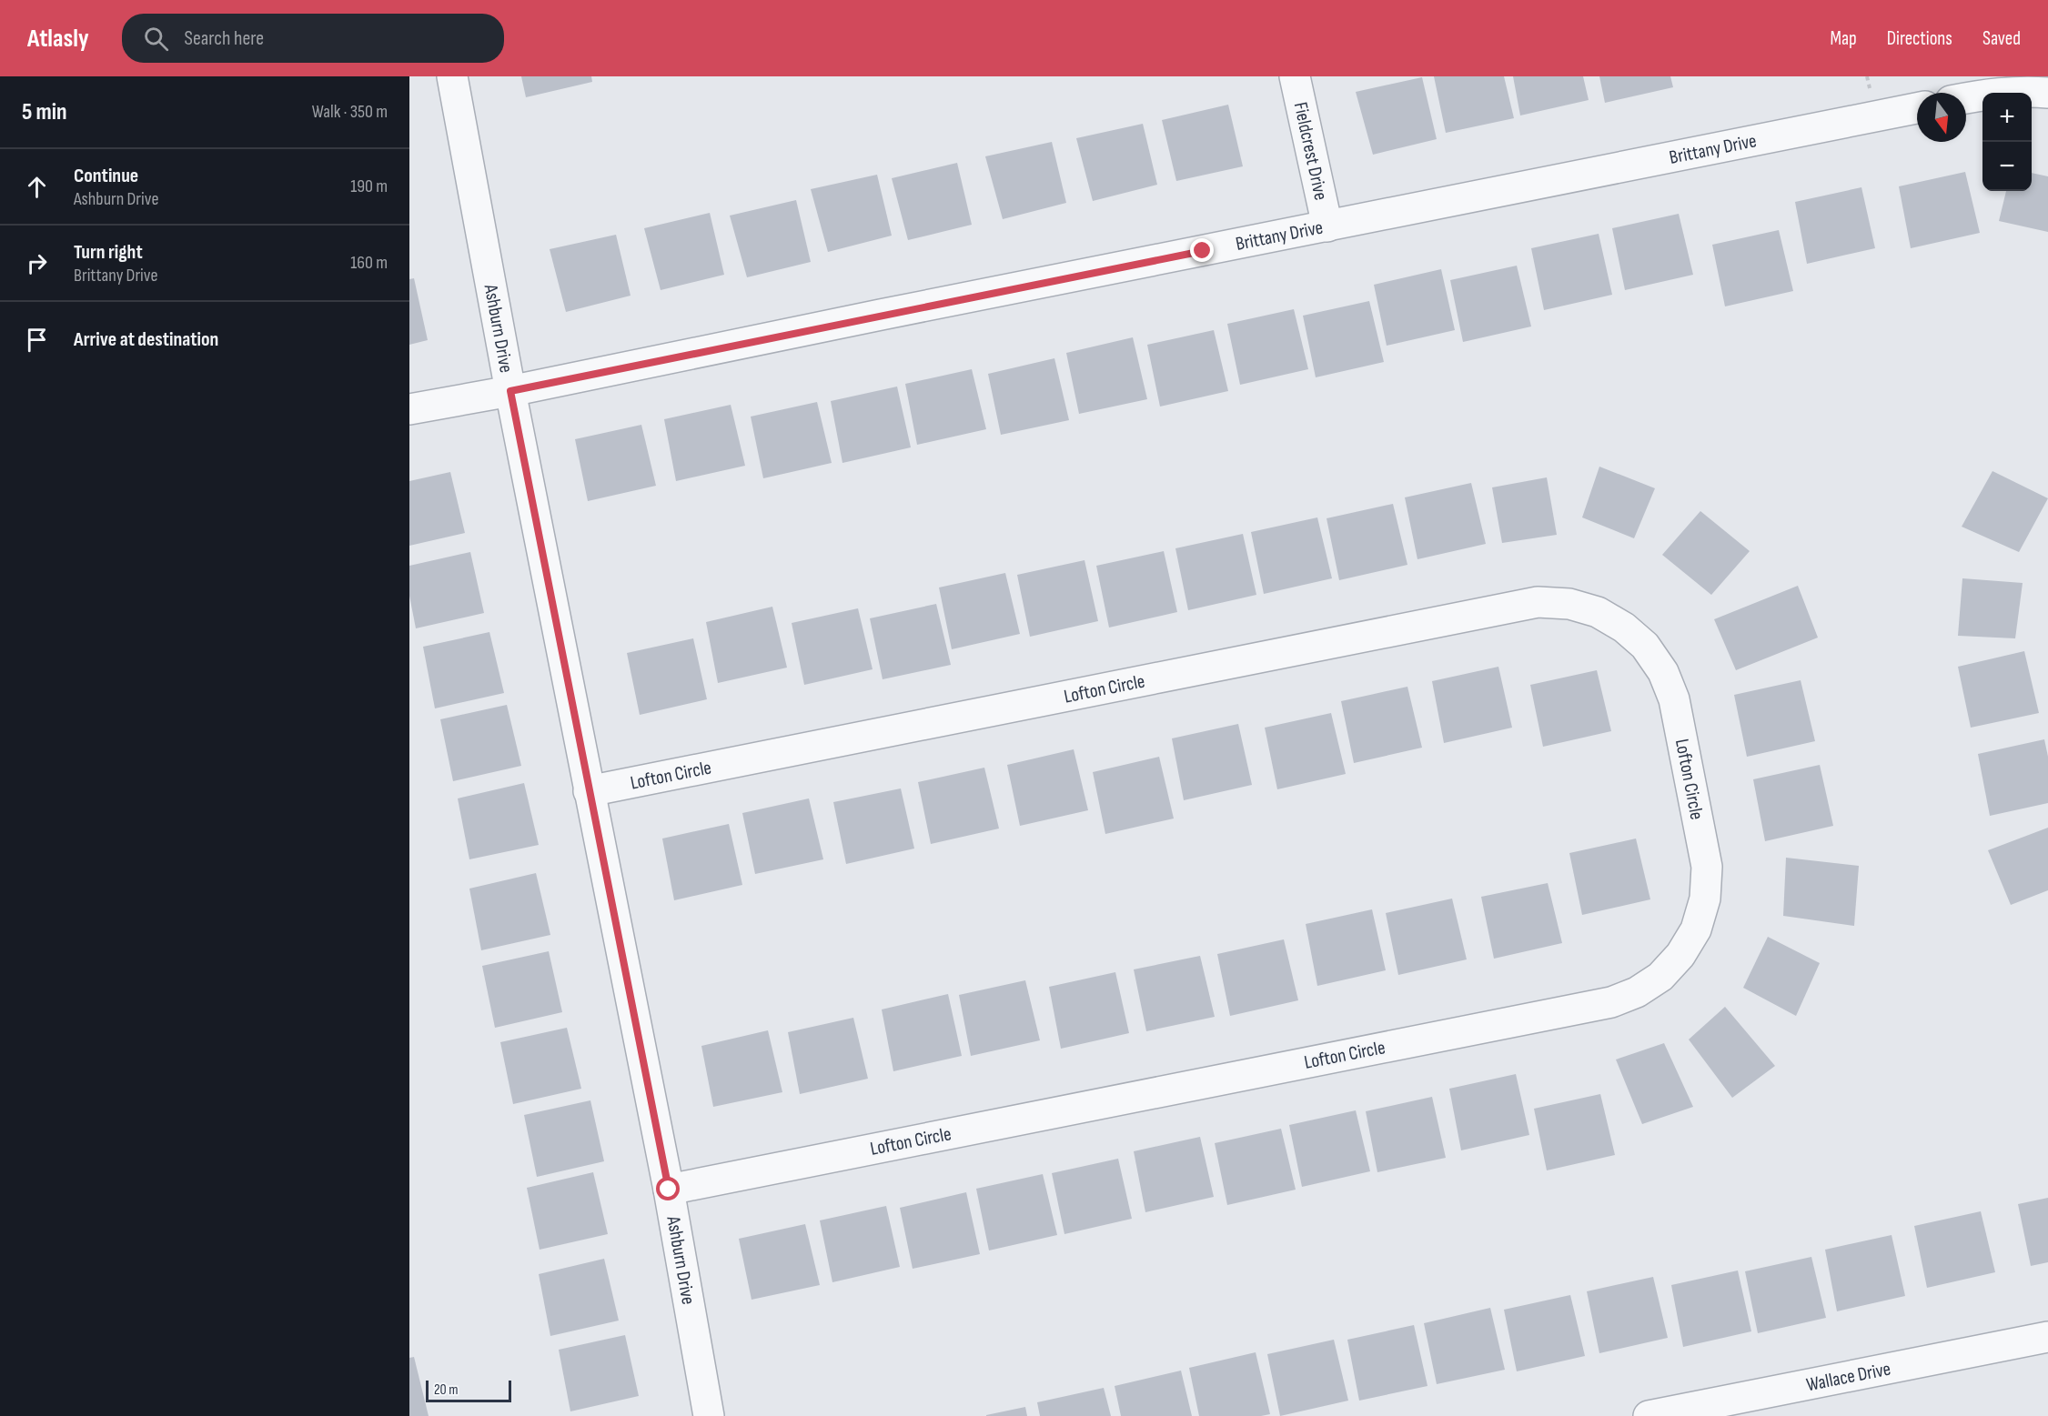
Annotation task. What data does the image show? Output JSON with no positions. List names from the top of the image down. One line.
{"streets":{"street":["Brittany Drive","Fieldcrest Drive","Ashburn Drive","Lofton Circle","Wallace Drive"]},"crossings":[["Brittany Drive","Fieldcrest Drive"],["Brittany Drive","Ashburn Drive"],["Ashburn Drive","Lofton Circle"]],"scale_bar":"20 m","north":"bottom","page":{"header":"Atlasly","search":"Search here","nav":["Map","Directions","Saved"],"heading":["5 min","Walk · 350 m"],"map_buttons":["+","−"],"list":[["Continue","Ashburn Drive","190 m"],["Turn right","Brittany Drive","160 m"],"Arrive at destination"],"scale":"20 m"}}
